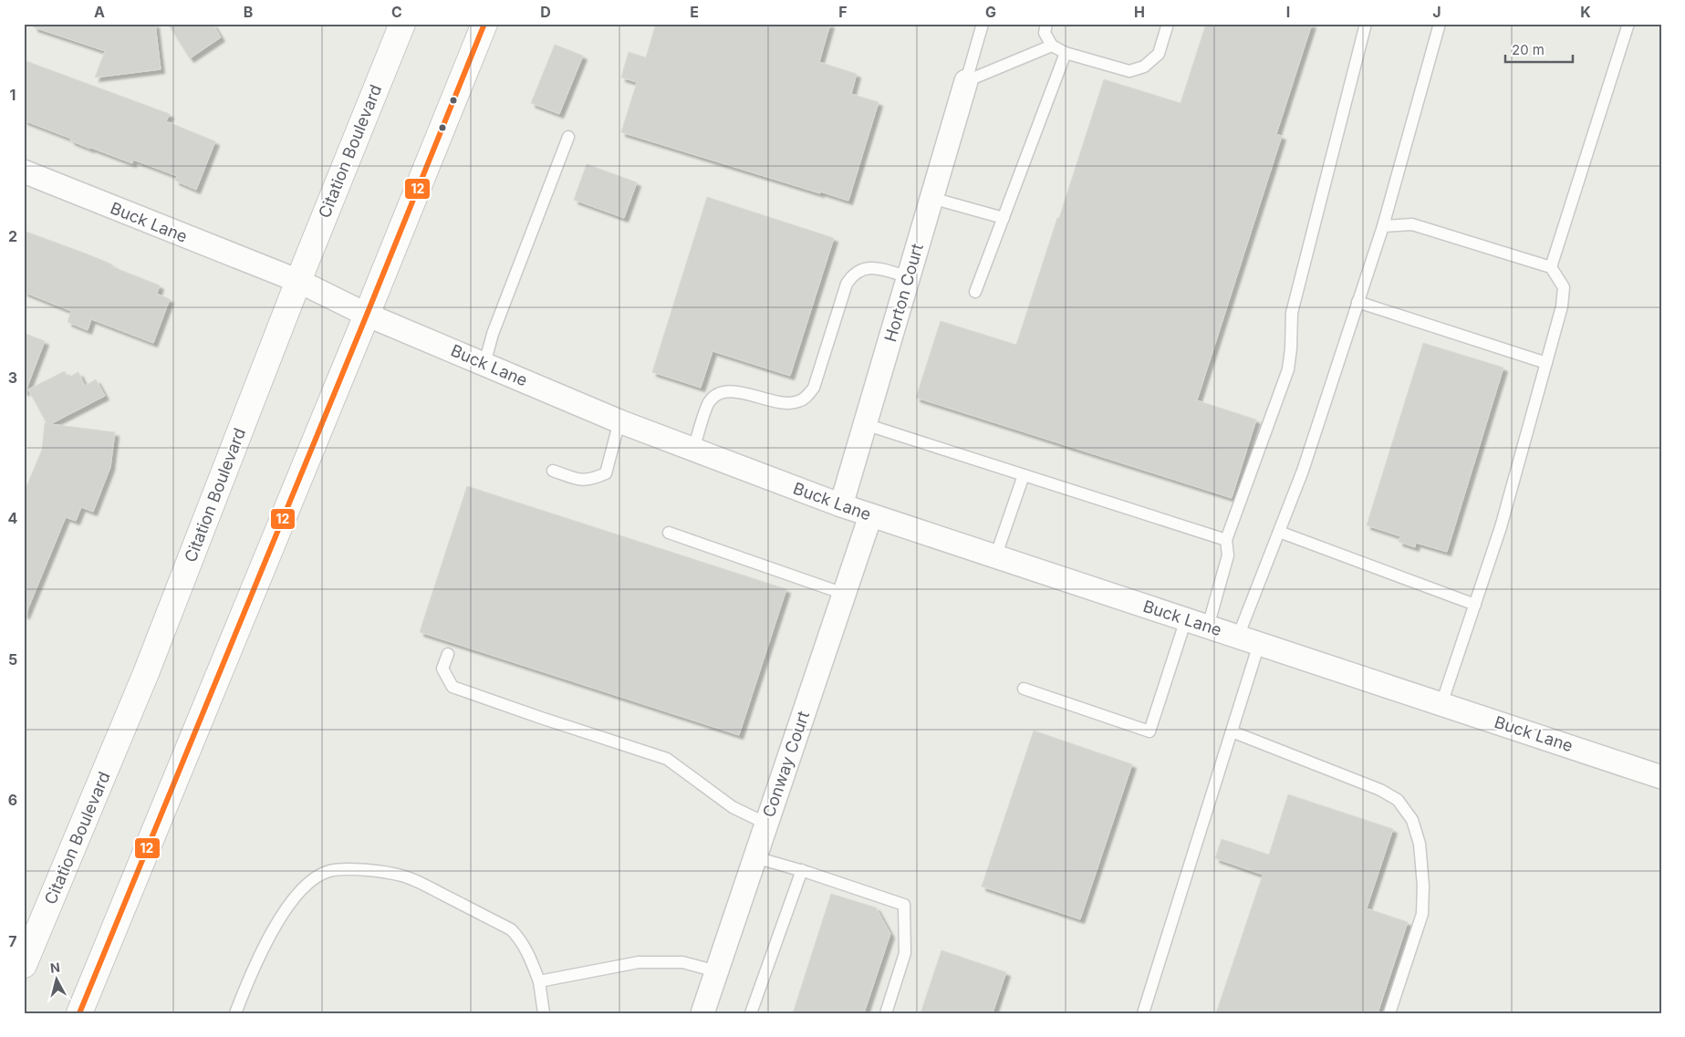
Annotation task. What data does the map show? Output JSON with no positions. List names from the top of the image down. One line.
{"streets":{"main road":["Citation Boulevard"],"street":["Buck Lane","Horton Court","Conway Court"]},"crossings":[["Citation Boulevard","Buck Lane"],["Buck Lane","Horton Court"],["Buck Lane","Conway Court"]],"lines":["transit line 12"],"scale_bar":"20 m","north":"top","grid":{"columns":["A","B","C","D","E","F","G","H","I","J","K"],"rows":["1","2","3","4","5","6","7"]}}
